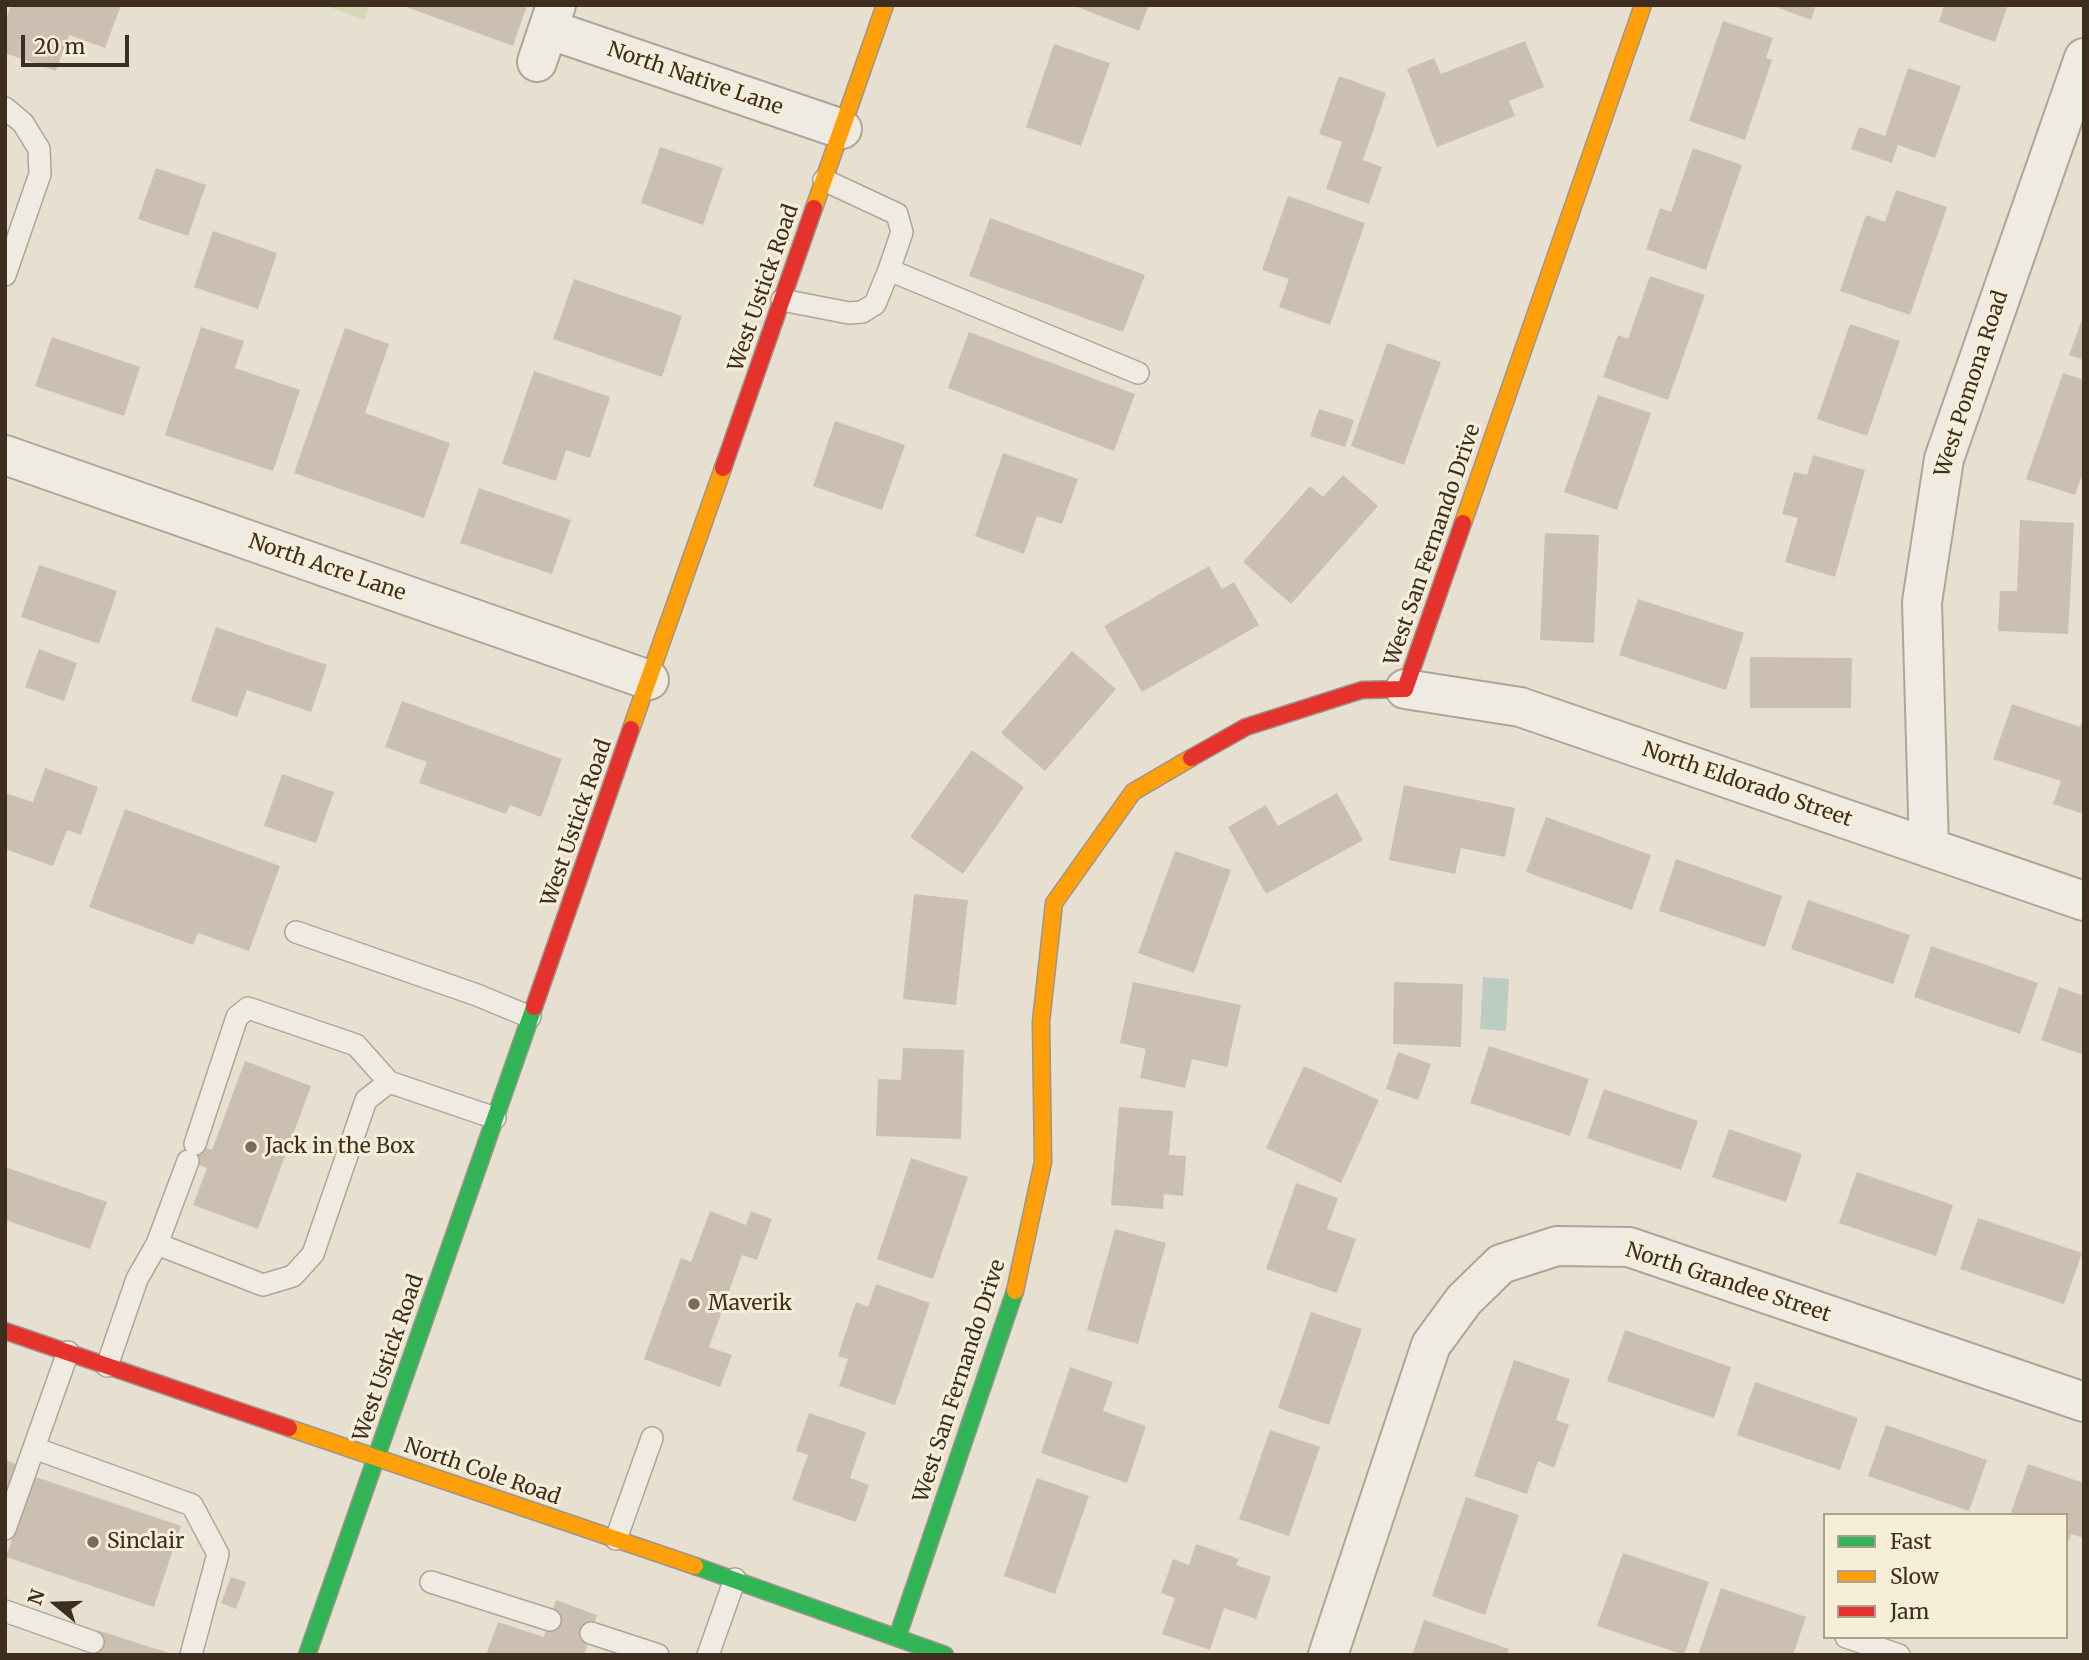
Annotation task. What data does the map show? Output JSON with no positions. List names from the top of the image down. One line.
{"streets":{"main road":["West Ustick Road","West San Fernando Drive","North Cole Road"],"street":["North Native Lane","West Pomona Road","North Acre Lane","North Eldorado Street","North Grandee Street"]},"crossings":[["North Native Lane","West Ustick Road"],["West Ustick Road","North Acre Lane"],["West Ustick Road","North Cole Road"],["West Pomona Road","North Eldorado Street"],["West San Fernando Drive","North Eldorado Street"],["West San Fernando Drive","North Cole Road"]],"places":["Jack in the Box","Maverik","Sinclair"],"legend":["Fast","Slow","Jam"],"scale_bar":"20 m","north":"left"}
